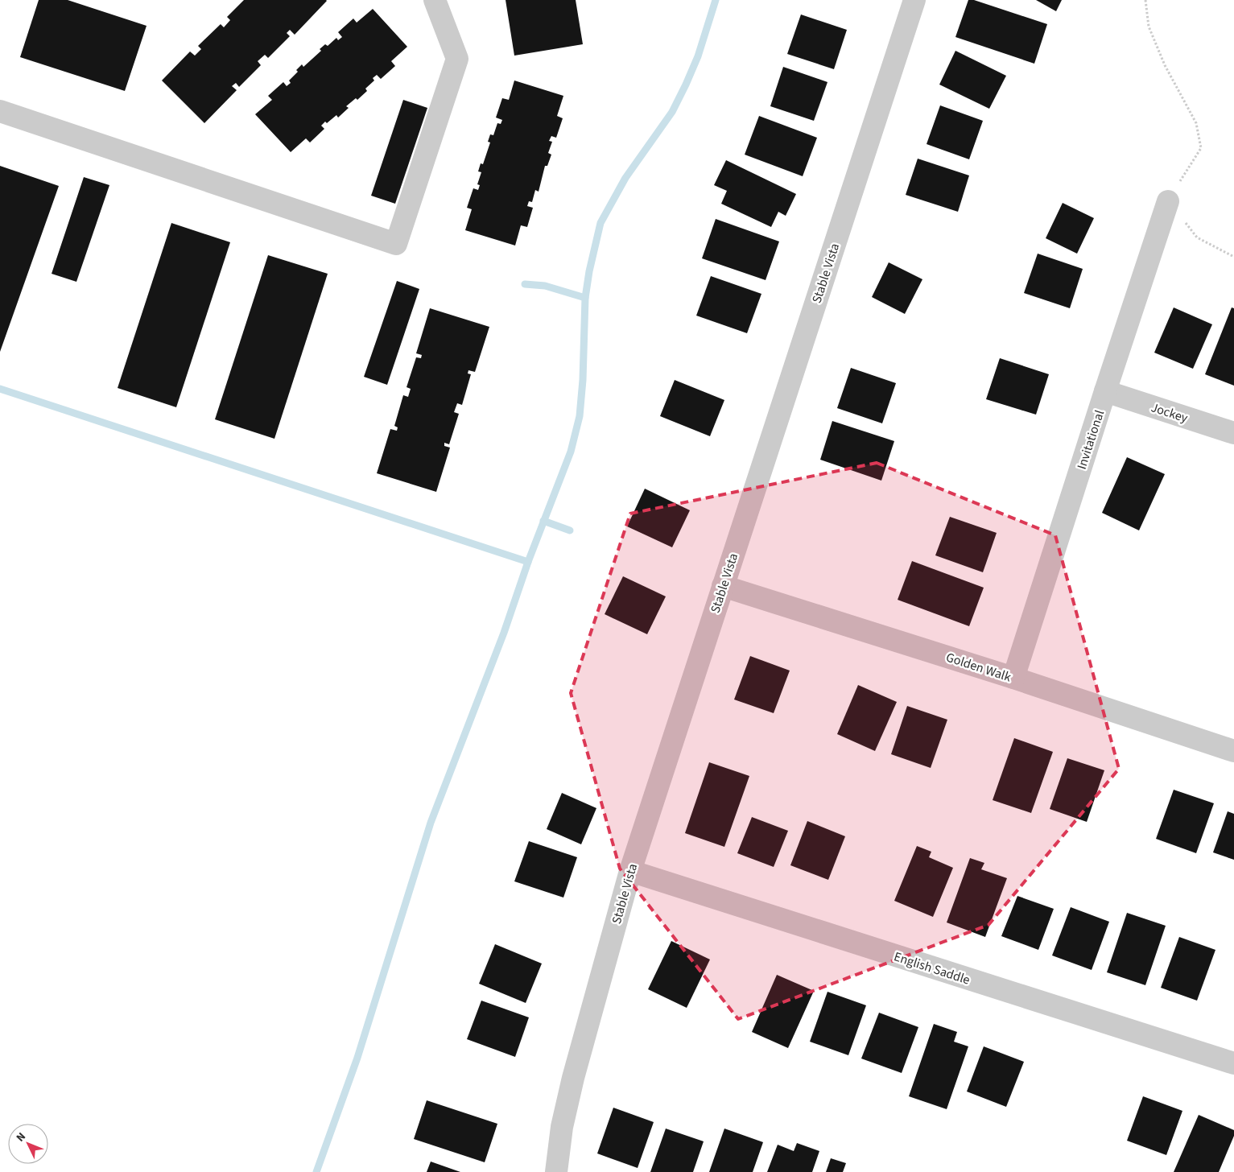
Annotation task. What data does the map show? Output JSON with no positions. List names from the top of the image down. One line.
{"streets":{"street":["Stable Vista","Jockey","Invitational","Golden Walk","English Saddle"]},"crossings":[["Stable Vista","Golden Walk"],["Stable Vista","English Saddle"],["Jockey","Invitational"],["Invitational","Golden Walk"]],"north":"top left"}
